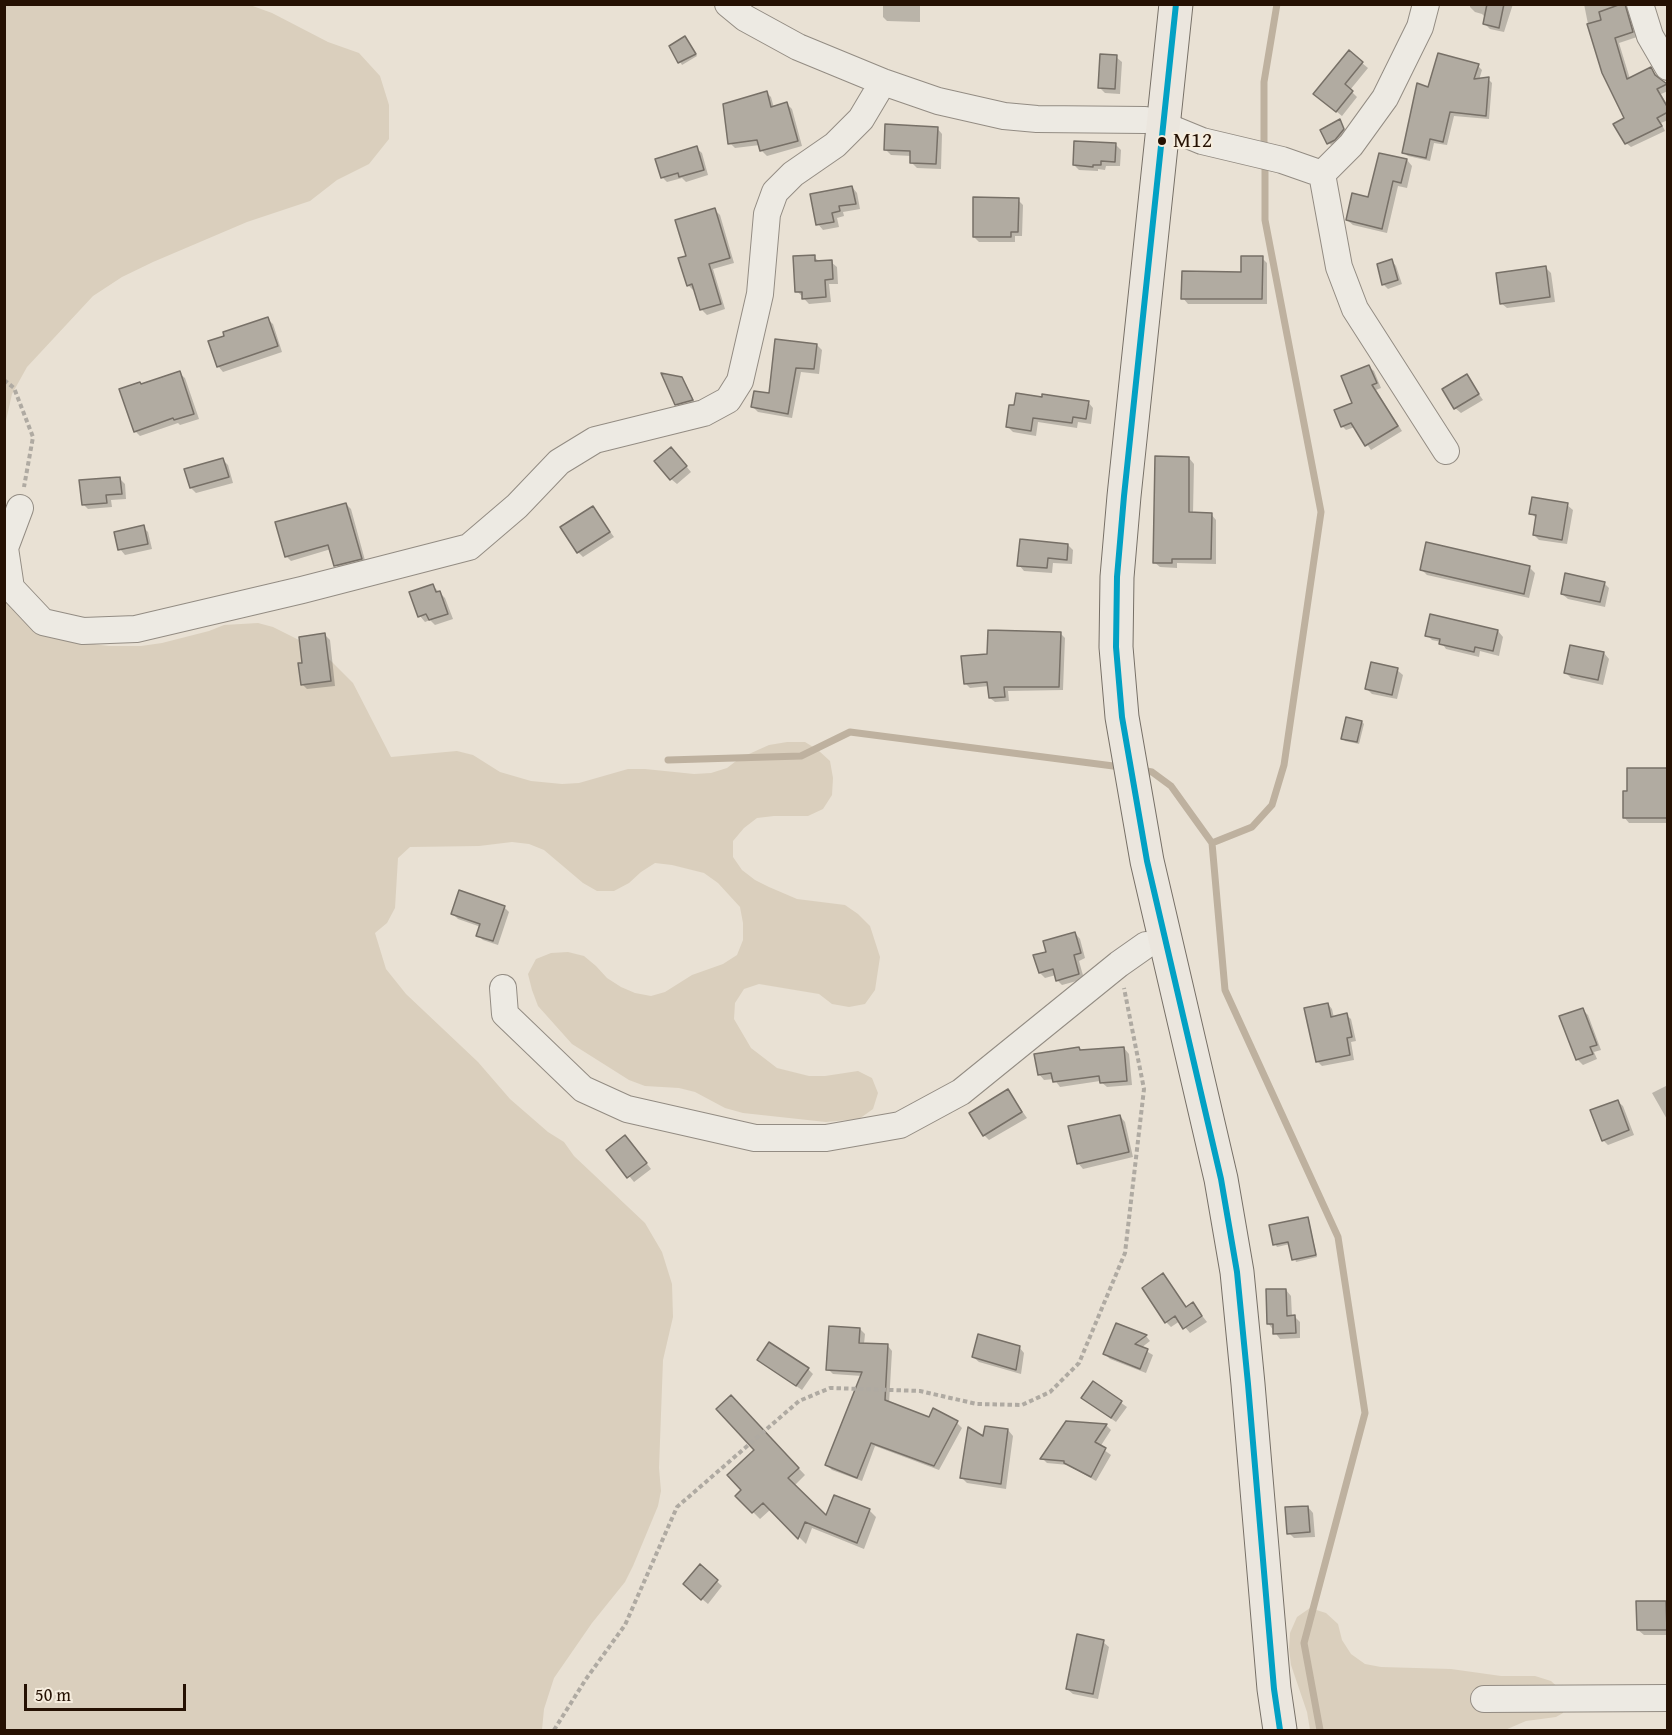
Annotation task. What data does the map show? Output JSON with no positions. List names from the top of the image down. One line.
{"places":["M12"],"scale_bar":"50 m"}
